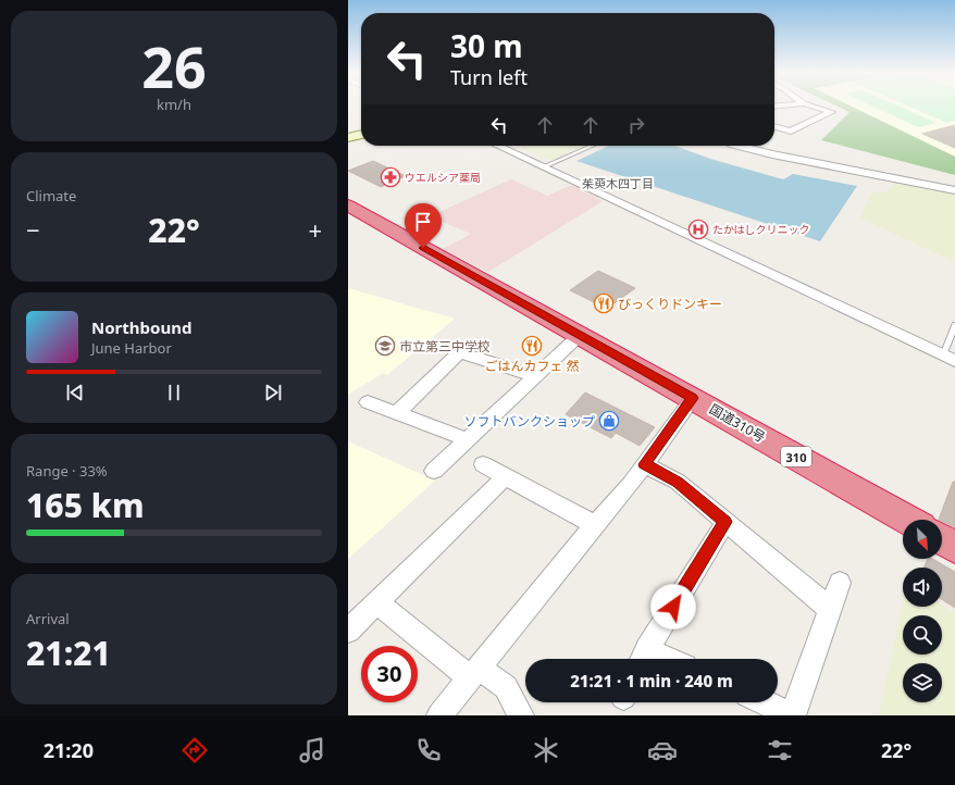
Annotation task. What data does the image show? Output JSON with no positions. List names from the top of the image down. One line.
{"streets":{"highway":["国道310号","310"]},"districts":["茱萸木四丁目"],"places":{"pharmacy":["ウエルシア薬局"],"hospital":["たかはしクリニック"],"restaurant":["びっくりドンキー","ごはんカフェ 然"],"school or university":["市立第三中学校"],"shop":["ソフトバンクショップ"]},"north":"bottom right","page":{"tile":[["26","km/h"],"Climate",["Range · 33%","165 km"],["Arrival","21:21"]],"turn":["30 m","Turn left"],"heat":["−","22°","+"],"song":["Northbound","June Harbor"],"limit":"30","trip":"21:21 · 1 min · 240 m","tabs":["21:20","22°"]}}
